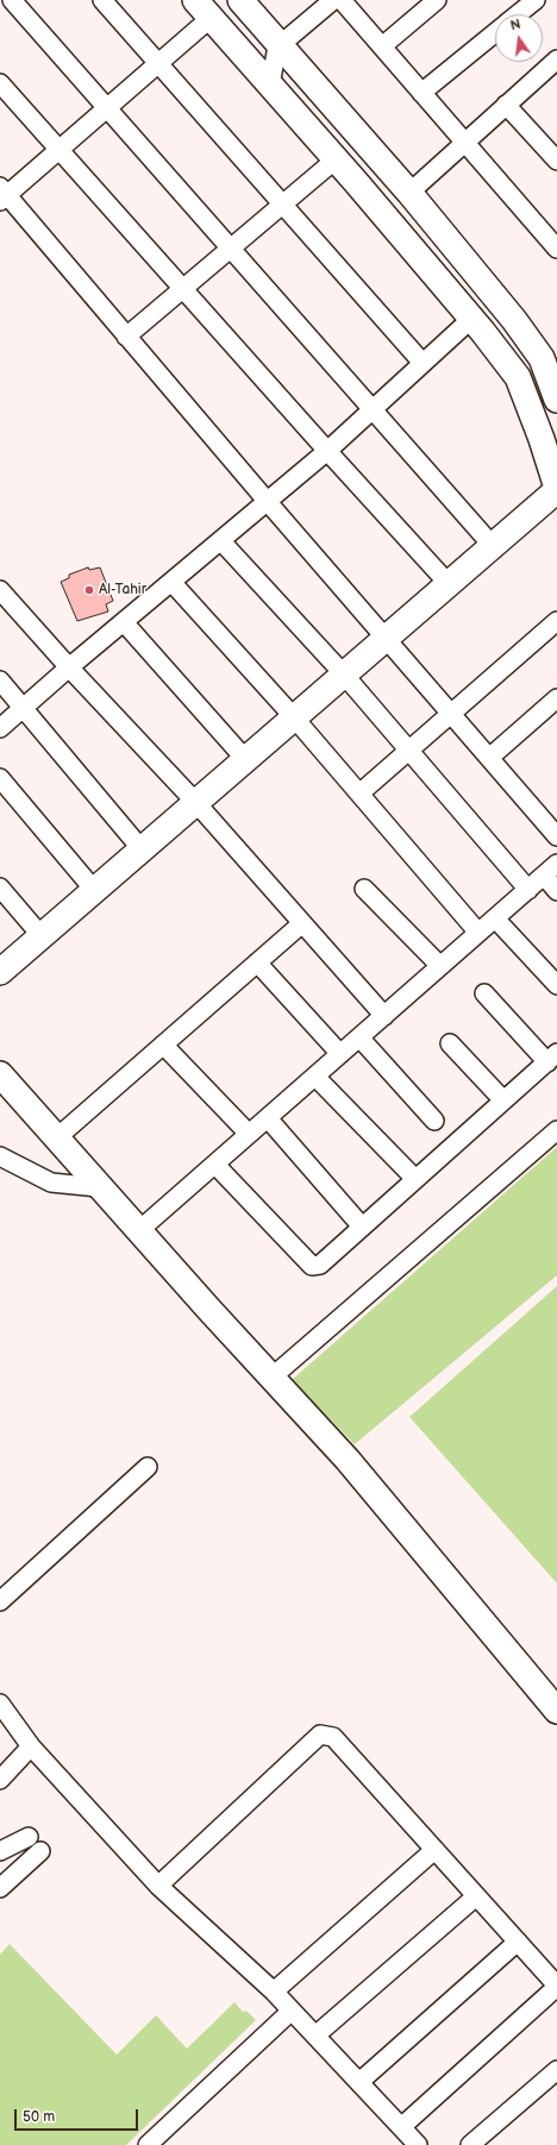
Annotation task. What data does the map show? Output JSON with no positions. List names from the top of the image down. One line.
{"places":["Al-Tahir"],"scale_bar":"50 m","north":"top"}
